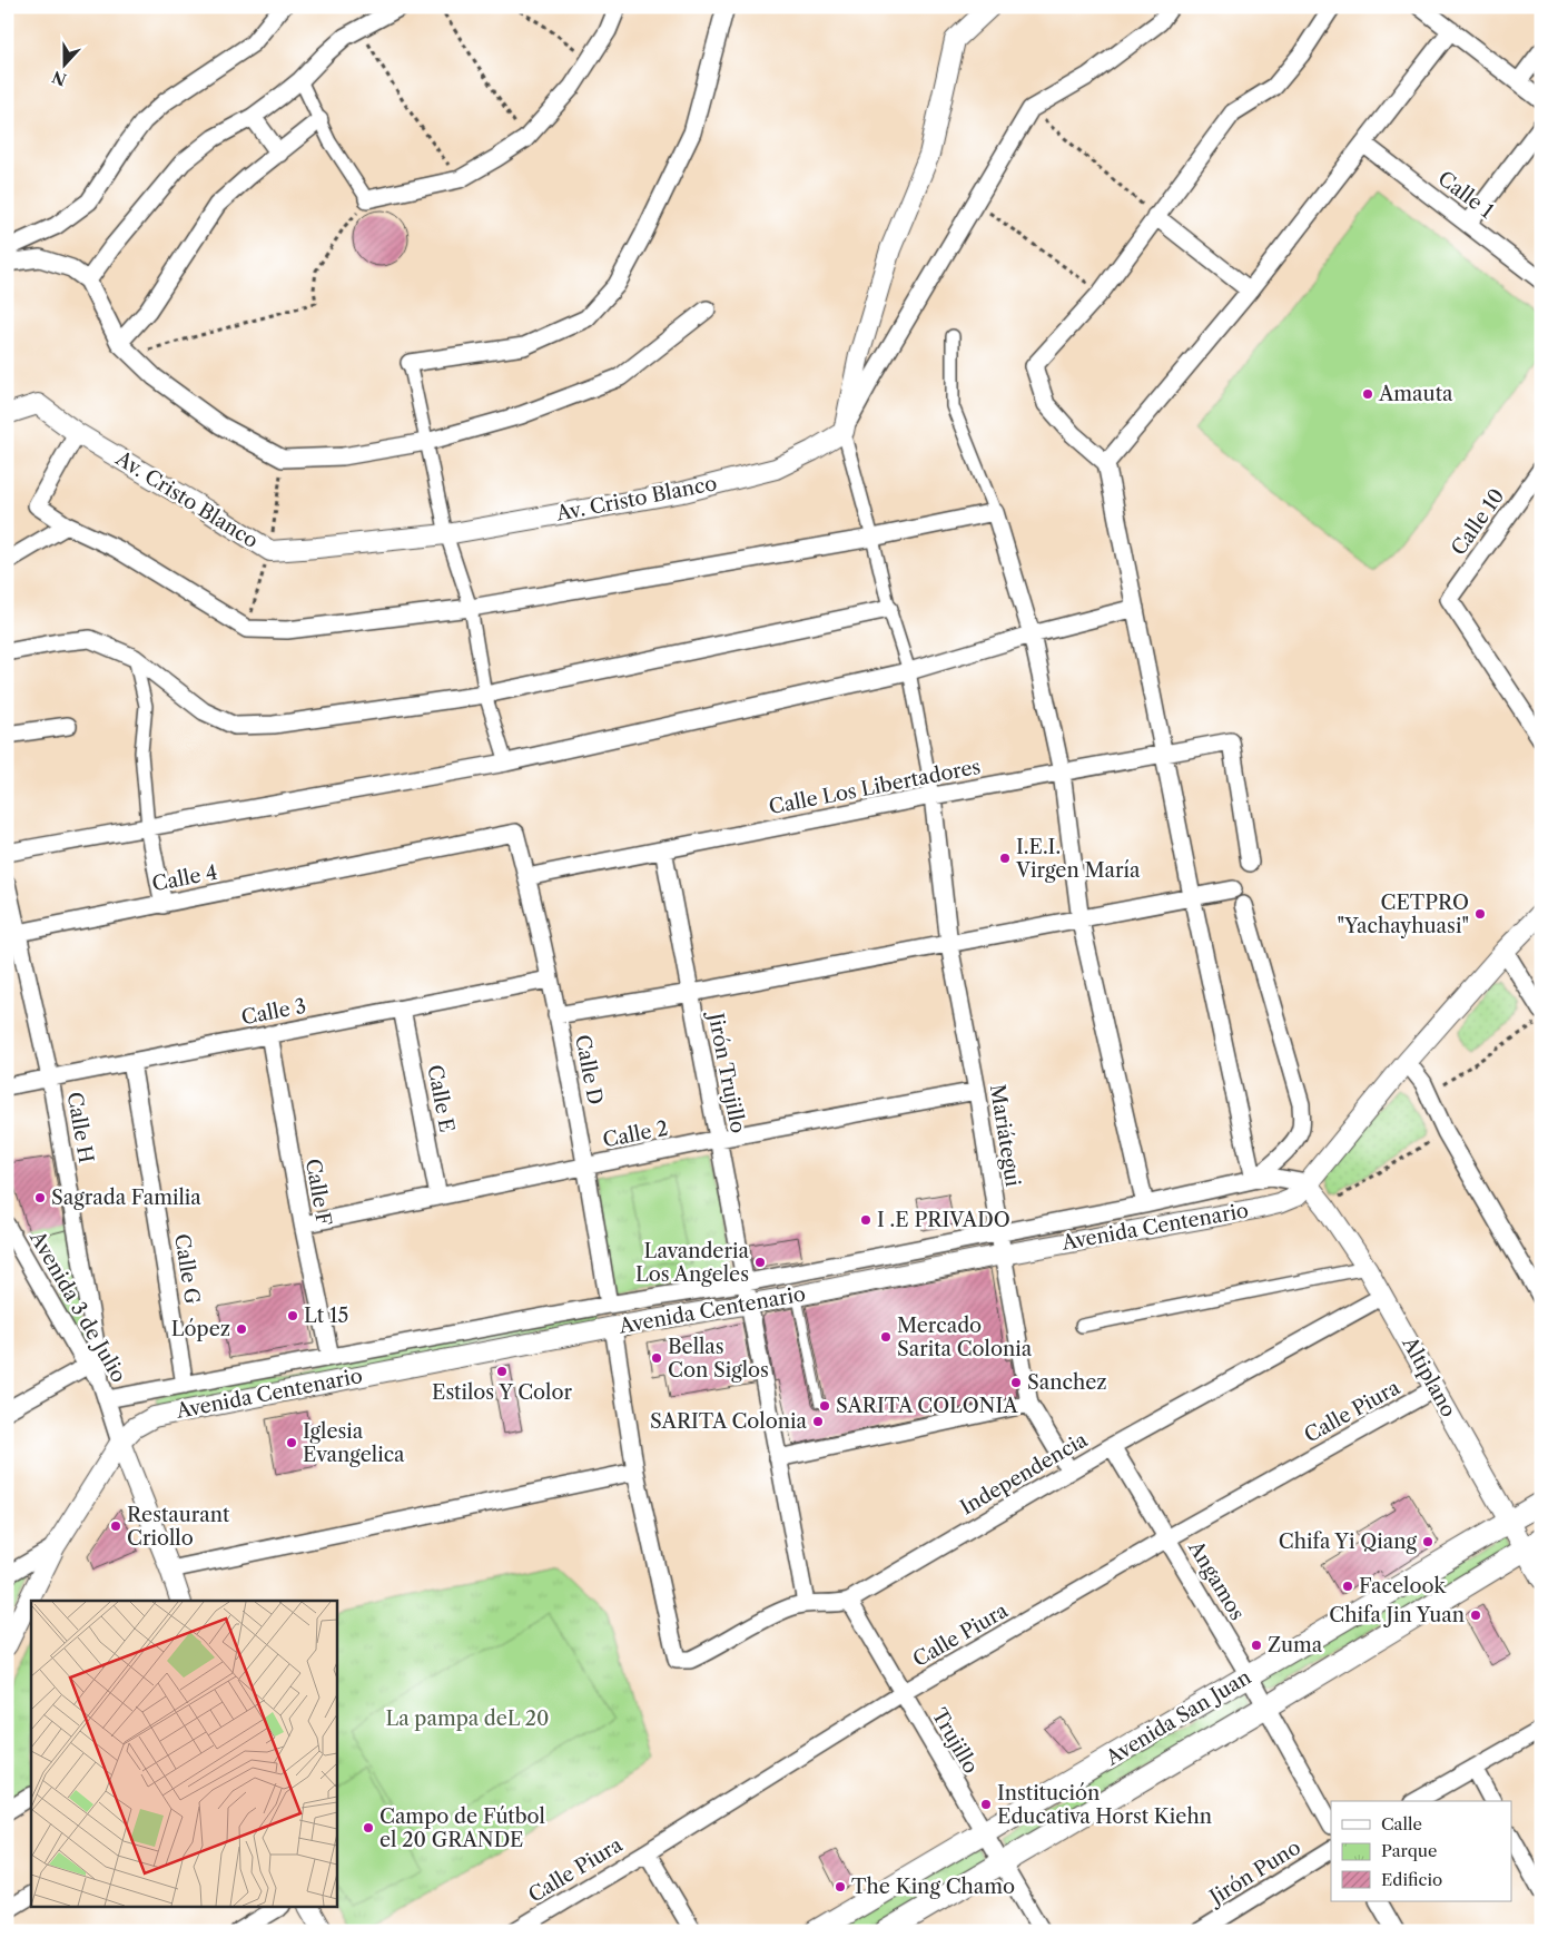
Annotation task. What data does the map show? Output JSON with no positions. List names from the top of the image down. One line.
{"streets":{"main road":["Avenida San Juan"],"street":["Calle 1","Av. Cristo Blanco","Calle 10","Calle Los Libertadores","Calle 4","Calle 3","Calle D","Jirón Trujillo","Calle E","Calle H","Calle 2","Mariátegui","Calle F","Avenida Centenario","Calle G","Avenida 3 de Julio","Altiplano","Calle Piura","Independencia","Angamos","Trujillo","Jirón Puno"]},"crossings":[["Calle Los Libertadores","Calle 4"],["Calle Los Libertadores","Calle D"],["Calle Los Libertadores","Jirón Trujillo"],["Calle Los Libertadores","Mariátegui"],["Calle 4","Calle D"],["Calle 4","Calle H"],["Calle 3","Calle D"],["Calle 3","Calle E"],["Calle 3","Calle H"],["Calle 3","Calle F"],["Calle 3","Calle G"],["Calle D","Calle 2"],["Calle D","Avenida Centenario"],["Jirón Trujillo","Calle 2"],["Jirón Trujillo","Avenida Centenario"],["Jirón Trujillo","Independencia"],["Calle E","Calle 2"],["Calle H","Avenida 3 de Julio"],["Calle 2","Mariátegui"],["Calle 2","Calle F"],["Mariátegui","Avenida Centenario"],["Mariátegui","Independencia"],["Calle F","Avenida Centenario"],["Avenida Centenario","Calle G"],["Avenida Centenario","Avenida 3 de Julio"],["Avenida Centenario","Altiplano"],["Altiplano","Calle Piura"],["Altiplano","Independencia"],["Altiplano","Avenida San Juan"],["Calle Piura","Angamos"],["Calle Piura","Trujillo"],["Independencia","Angamos"],["Independencia","Trujillo"],["Angamos","Avenida San Juan"],["Avenida San Juan","Trujillo"]],"parks":["La pampa deL 20"],"places":["Amauta","I.E.I. Virgen María","CETPRO \"Yachayhuasi\"","Sagrada Familia","I .E PRIVADO","Lavanderia Los Angeles","Lt 15","López","Mercado Sarita Colonia","Bellas Con Siglos","Estilos Y Color","Sanchez","SARITA COLONIA","SARITA Colonia","Iglesia Evangelica","Restaurant Criollo","Chifa Yi Qiang","Facelook","Chifa Jin Yuan","Zuma","Institución Educativa Horst Kiehn","Campo de Fútbol el 20 GRANDE","The King Chamo"],"legend":["Calle","Parque","Edificio"],"north":"bottom"}
